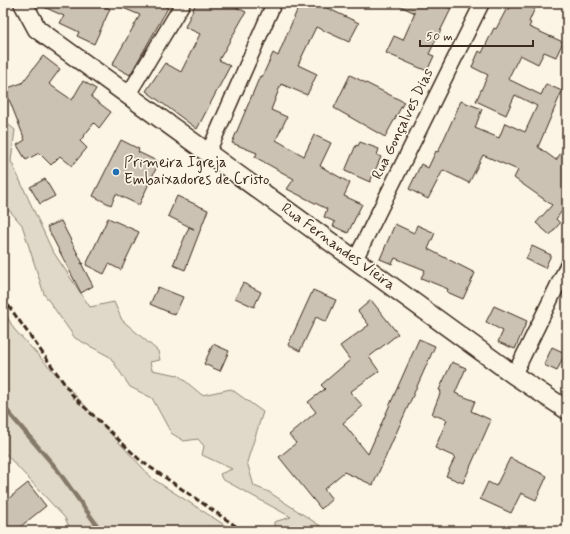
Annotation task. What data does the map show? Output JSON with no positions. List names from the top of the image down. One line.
{"streets":{"street":["Rua Gonçalves Dias","Rua Fernandes Vieira"]},"crossings":[["Rua Gonçalves Dias","Rua Fernandes Vieira"]],"places":["Primeira Igreja Embaixadores de Cristo"],"scale_bar":"50 m"}
